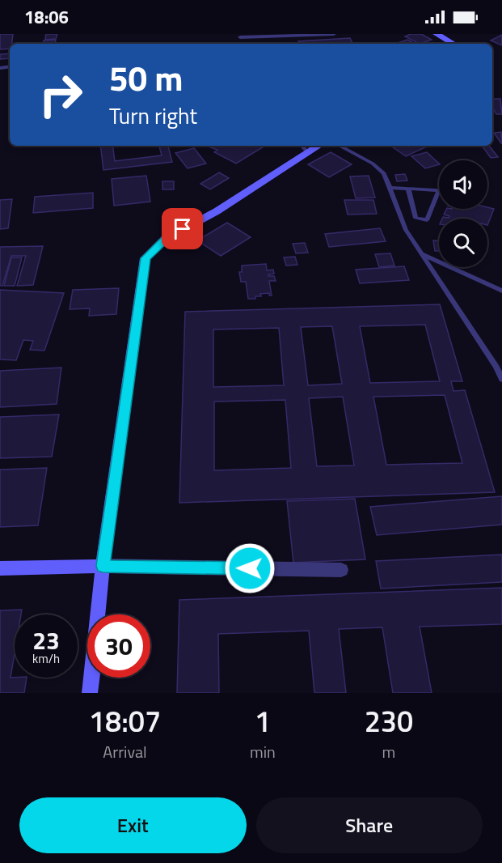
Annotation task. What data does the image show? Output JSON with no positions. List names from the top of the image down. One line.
{"page":{"status":"18:06","turn":["50 m","Turn right"],"speed":"23 km/h","limit":"30","eta":["18:07","Arrival","1","min","230","m"],"buttons":["Exit","Share"]}}
